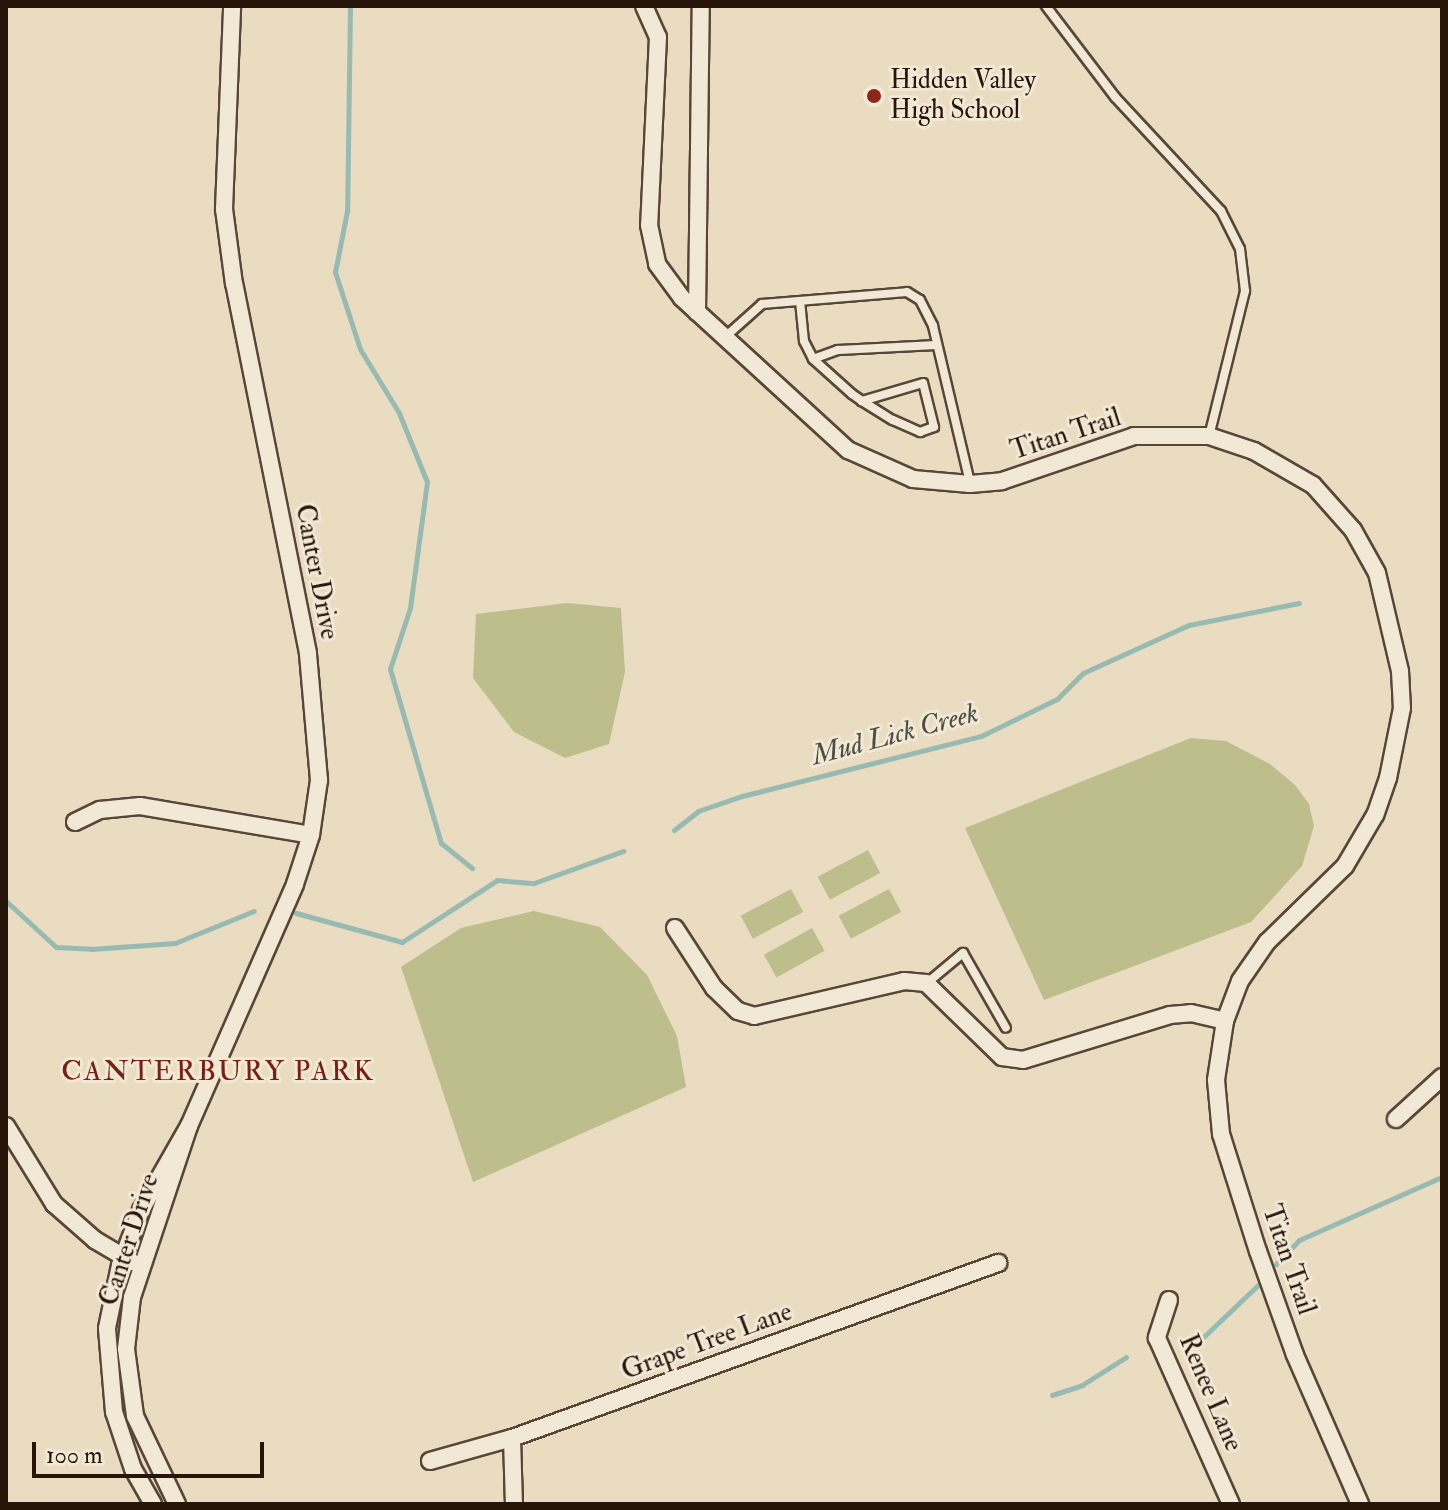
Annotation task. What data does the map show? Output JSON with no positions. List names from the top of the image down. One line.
{"streets":{"street":["Titan Trail","Canter Drive","Grape Tree Lane","Renee Lane"]},"districts":["CANTERBURY PARK"],"water":["Mud Lick Creek"],"places":["Hidden Valley High School"],"scale_bar":"100 m"}
